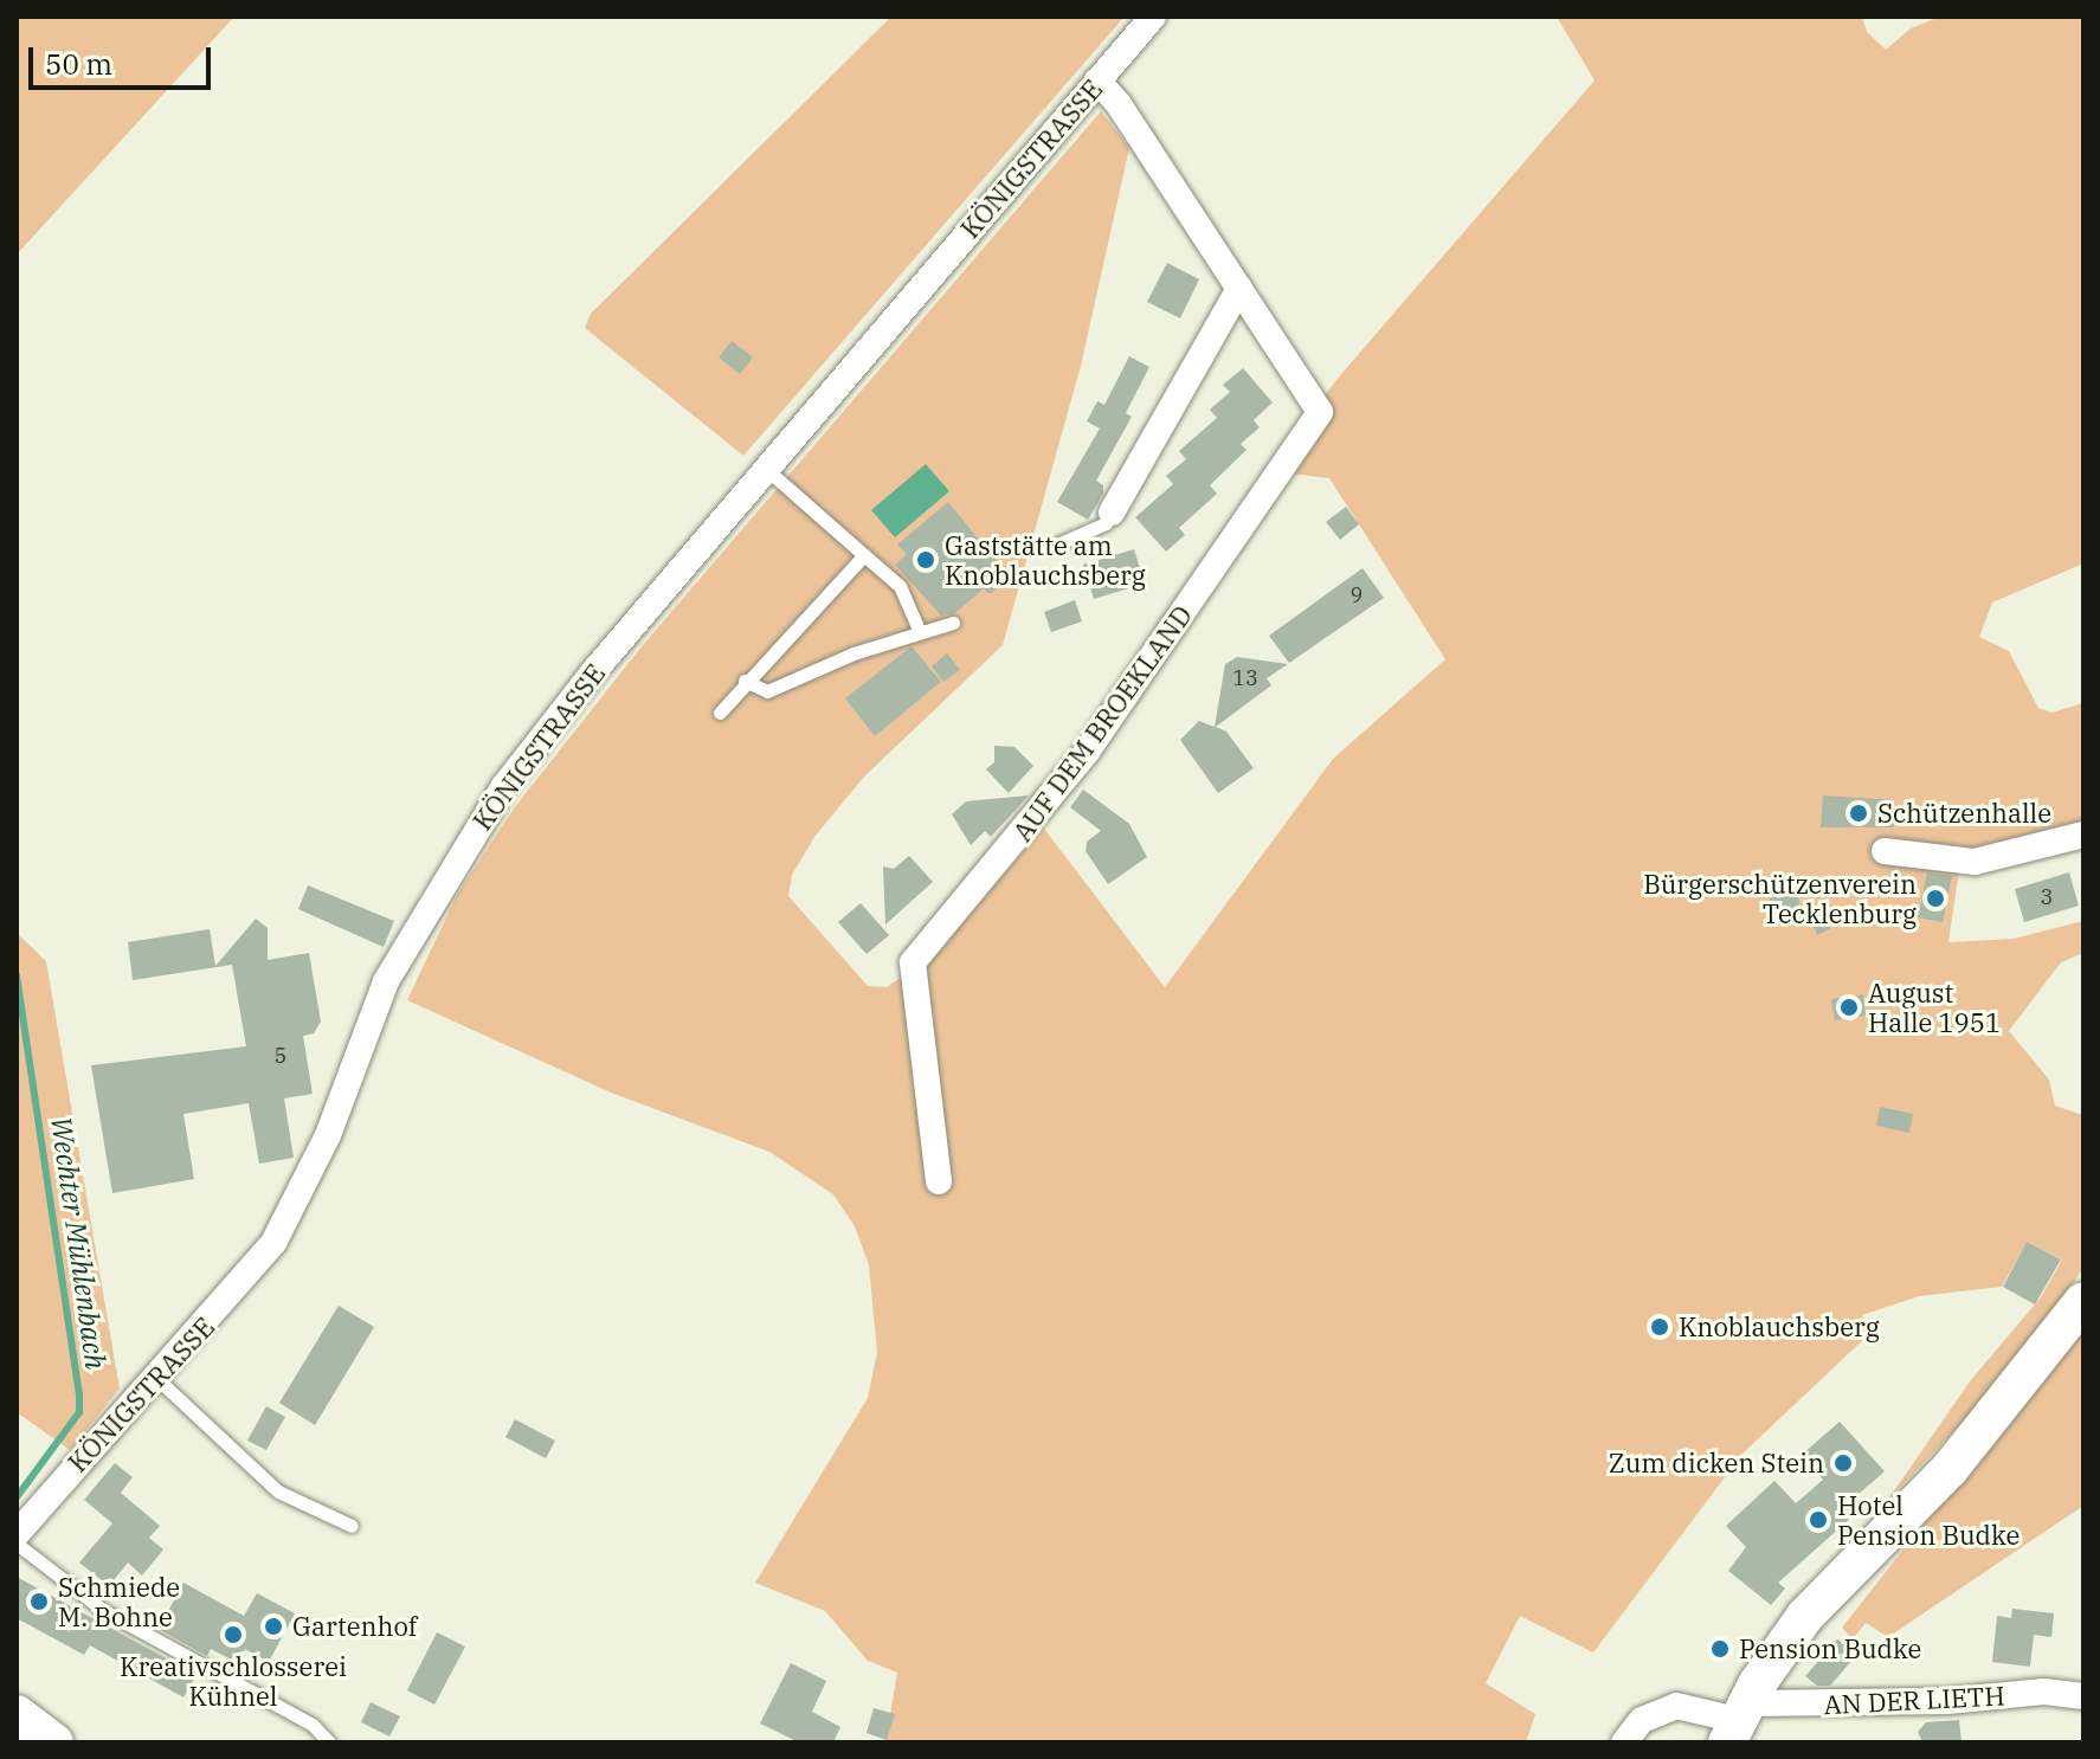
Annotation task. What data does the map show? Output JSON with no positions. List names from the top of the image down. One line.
{"streets":{"street":["KÖNIGSTRASSE","AUF DEM BROEKLAND","AN DER LIETH"]},"crossings":[["KÖNIGSTRASSE","AUF DEM BROEKLAND"]],"water":["Wechter Mühlenbach"],"places":["Gaststätte am Knoblauchsberg","Schützenhalle","Bürgerschützenverein Tecklenburg","August Halle 1951","Knoblauchsberg","Zum dicken Stein","Hotel Pension Budke","Schmiede M. Bohne","Gartenhof","Kreativschlosserei Kühnel","Pension Budke"],"house_numbers":["9","13","3","5"],"scale_bar":"50 m"}
